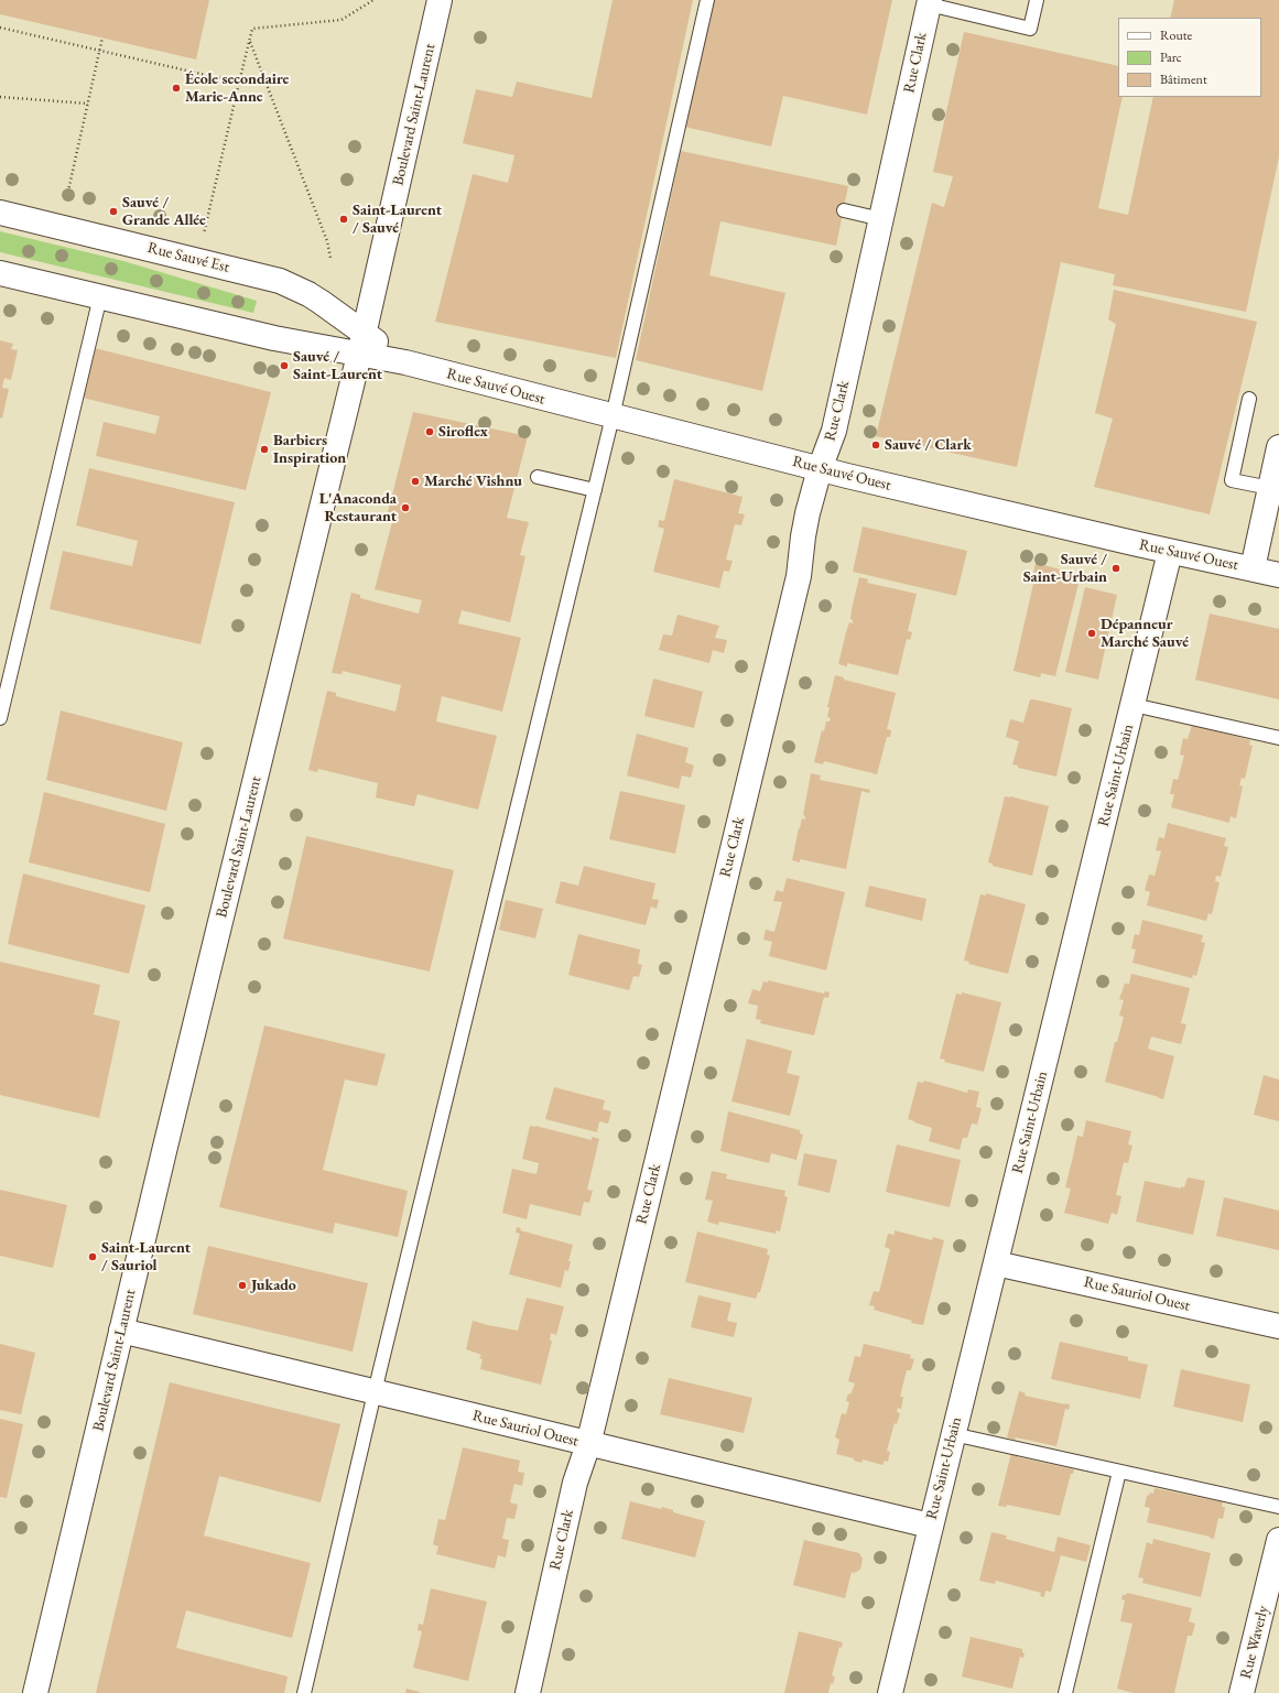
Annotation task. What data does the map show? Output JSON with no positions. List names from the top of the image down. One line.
{"streets":{"street":["Rue Clark","Boulevard Saint-Laurent","Rue Sauvé Est","Rue Sauvé Ouest","Rue Saint-Urbain","Rue Sauriol Ouest","Rue Waverly"]},"crossings":[["Rue Clark","Rue Sauvé Ouest"],["Rue Clark","Rue Sauriol Ouest"],["Boulevard Saint-Laurent","Rue Sauvé Est"],["Boulevard Saint-Laurent","Rue Sauvé Ouest"],["Boulevard Saint-Laurent","Rue Sauriol Ouest"],["Rue Sauvé Est","Rue Sauvé Ouest"],["Rue Sauvé Ouest","Rue Saint-Urbain"],["Rue Saint-Urbain","Rue Sauriol Ouest"]],"places":["École secondaire Marie-Anne","Sauvé / Grande Allée","Saint-Laurent / Sauvé","Sauvé / Saint-Laurent","Siroflex","Sauvé / Clark","Barbiers Inspiration","Marché Vishnu","L'Anaconda Restaurant","Sauvé / Saint-Urbain","Dépanneur Marché Sauvé","Saint-Laurent / Sauriol","Jukado"],"legend":["Route","Parc","Bâtiment"]}
